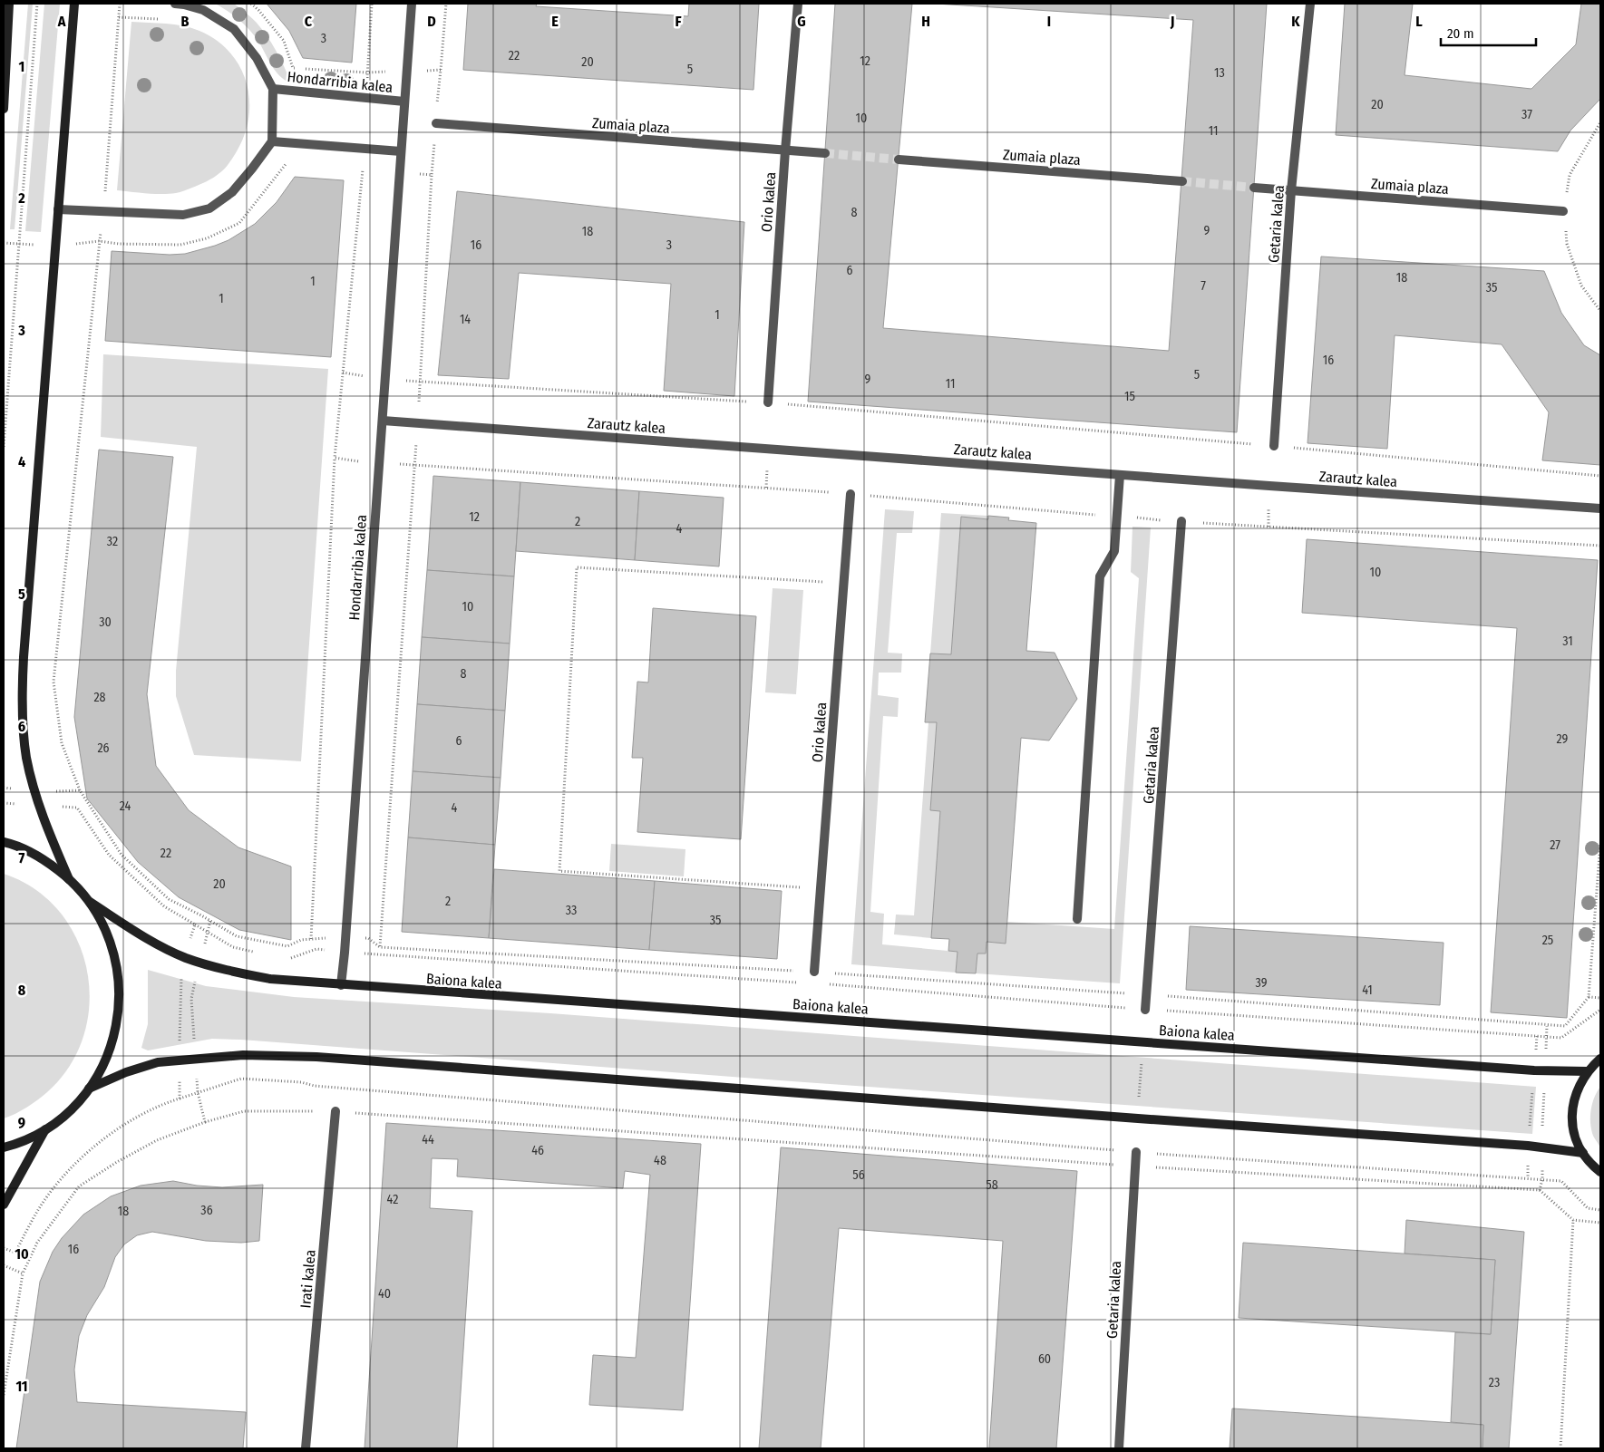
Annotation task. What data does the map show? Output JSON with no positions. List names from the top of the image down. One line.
{"streets":{"street":["Hondarribia kalea","Zumaia plaza","Orio kalea","Getaria kalea","Zarautz kalea","Baiona kalea","Irati kalea"]},"crossings":[["Hondarribia kalea","Zarautz kalea"],["Hondarribia kalea","Baiona kalea"],["Zumaia plaza","Orio kalea"],["Zumaia plaza","Getaria kalea"]],"house_numbers":["3","22","12","20","5","13","20","37","10","11","8","9","18","16","3","6","18","1","7","35","1","1","14","16","5","9","11","15","12","2","4","32","10","10","30","31","8","28","29","6","26","24","4","27","22","20","2","33","35","25","39","41","44","46","48","56","58","42","36","18","16","40","60","23"],"scale_bar":"20 m","grid":{"columns":["A","B","C","D","E","F","G","H","I","J","K","L"],"rows":["1","2","3","4","5","6","7","8","9","10","11"]}}
